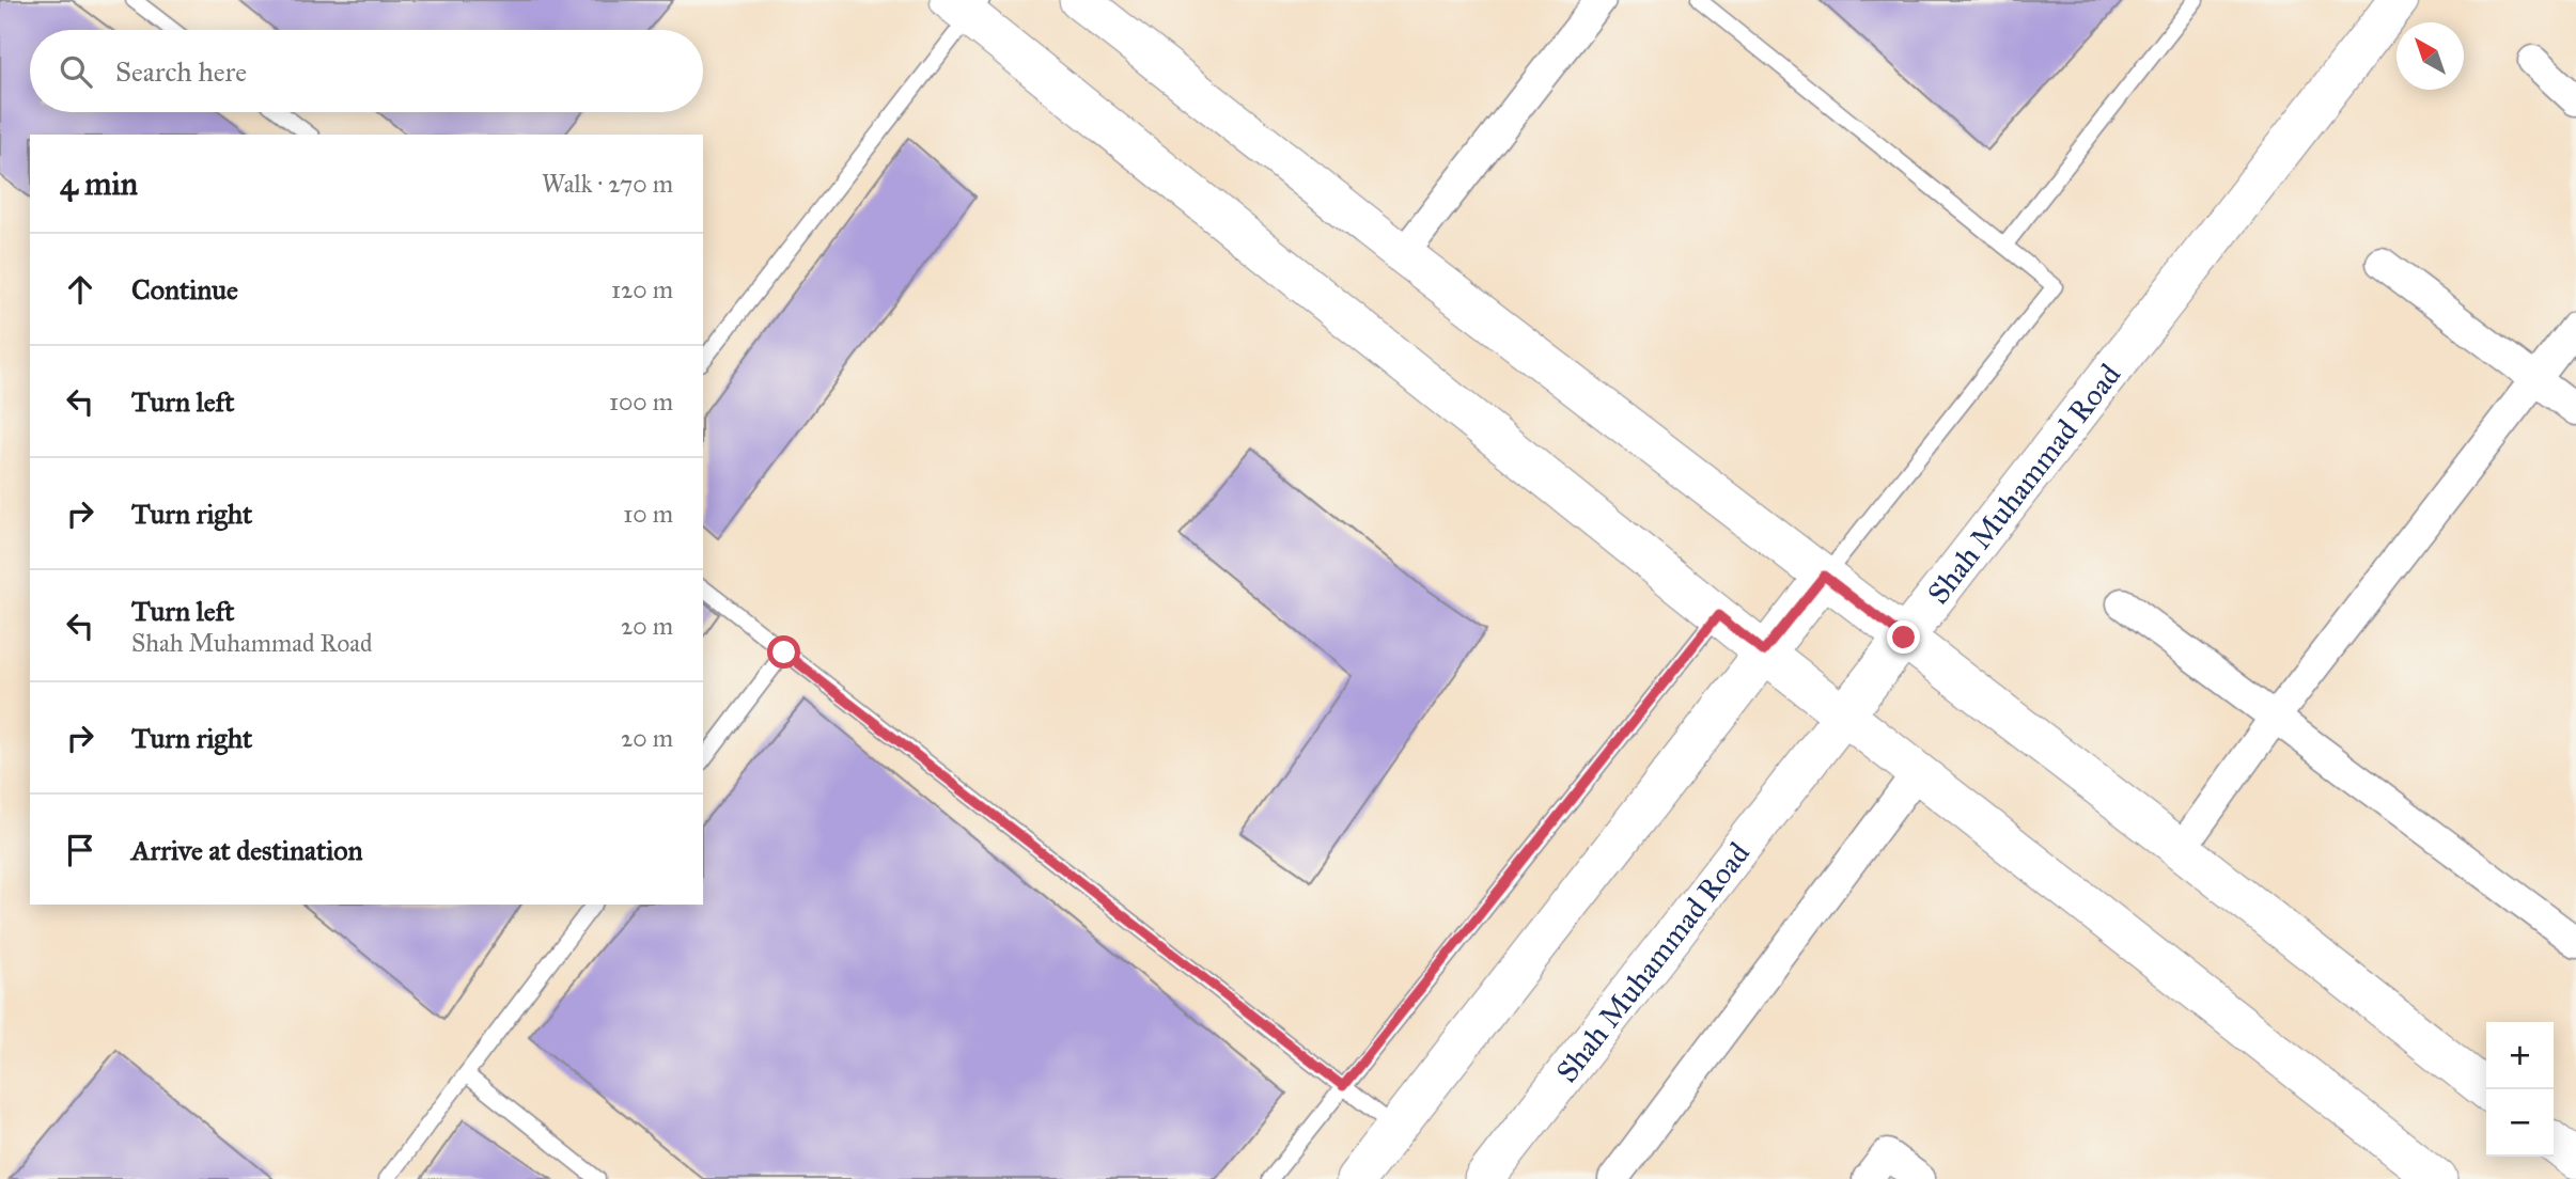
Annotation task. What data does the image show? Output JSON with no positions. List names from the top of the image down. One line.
{"streets":{"street":["Shah Muhammad Road"]},"north":"top left","page":{"search":"Search here","heading":["4 min","Walk · 270 m"],"list":[["Continue","120 m"],["Turn left","100 m"],["Turn right","10 m"],["Turn left","Shah Muhammad Road","20 m"],["Turn right","20 m"],"Arrive at destination"],"map_buttons":["+","−"]}}
